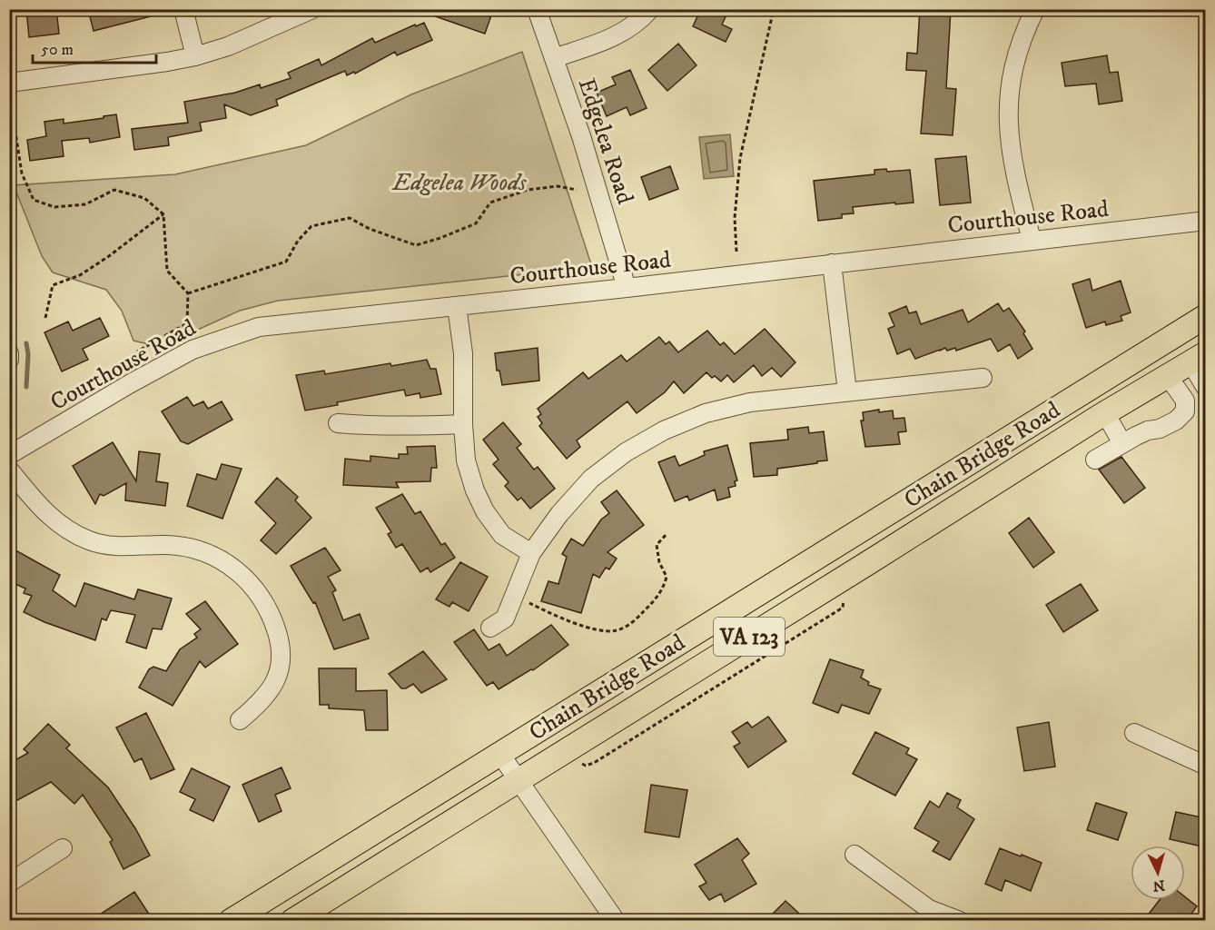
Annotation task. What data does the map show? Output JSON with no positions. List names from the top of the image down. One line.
{"streets":{"main road":["Chain Bridge Road","VA 123"],"street":["Edgelea Road","Courthouse Road"]},"crossings":[["Edgelea Road","Courthouse Road"]],"parks":["Edgelea Woods"],"scale_bar":"50 m","north":"bottom"}
